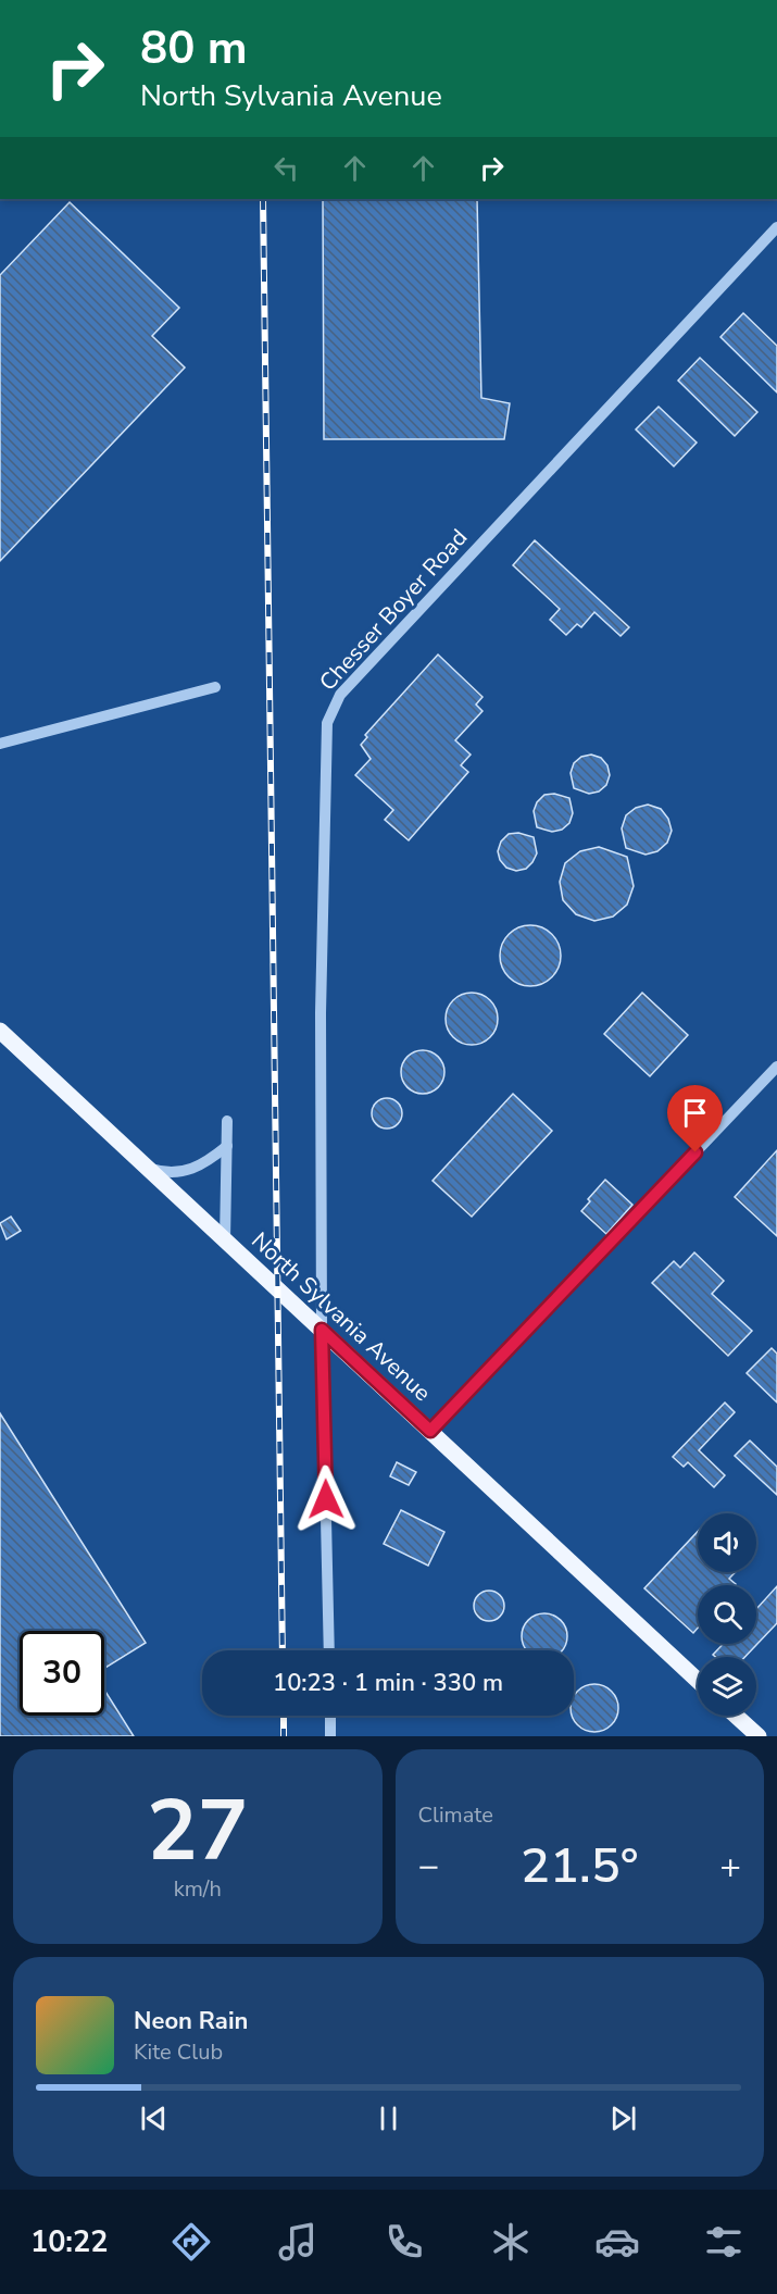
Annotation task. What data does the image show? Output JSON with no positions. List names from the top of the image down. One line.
{"streets":{"main road":["North Sylvania Avenue"],"street":["Chesser Boyer Road"]},"crossings":[["Chesser Boyer Road","North Sylvania Avenue"]],"page":{"turn":["80 m","North Sylvania Avenue"],"limit":"30","trip":"10:23 · 1 min · 330 m","tile":[["27","km/h"],"Climate"],"heat":["−","21.5°","+"],"song":["Neon Rain","Kite Club"],"tabs":"10:22"}}
